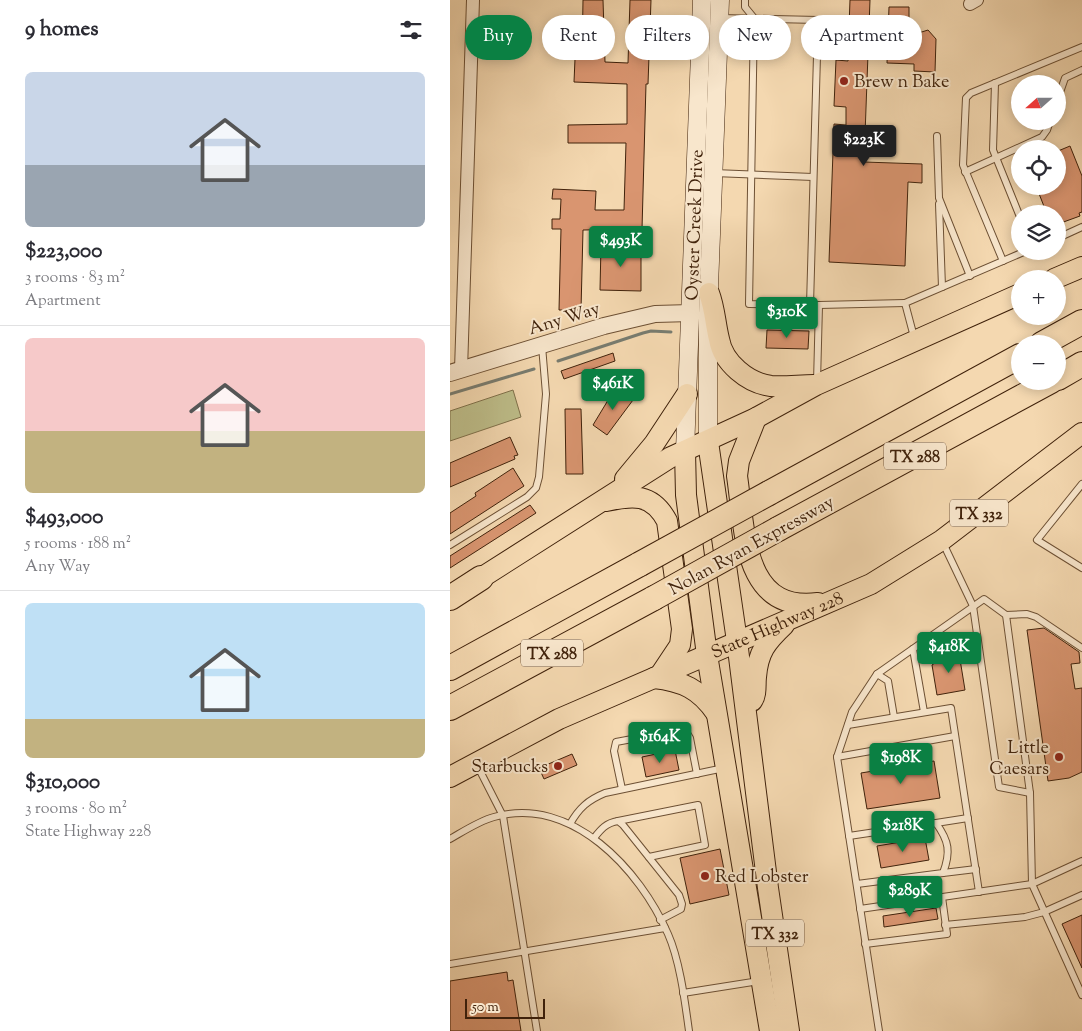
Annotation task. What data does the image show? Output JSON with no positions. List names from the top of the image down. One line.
{"streets":{"highway":["TX 288","Nolan Ryan Expressway"],"main road":["Oyster Creek Drive","TX 332","State Highway 228"],"street":["Any Way"]},"crossings":[["Oyster Creek Drive","Any Way"],["Oyster Creek Drive","TX 332"],["TX 332","State Highway 228"]],"places":["Brew n Bake","Little Caesars","Starbucks","Red Lobster"],"scale_bar":"50 m","north":"left","page":{"heading":"9 homes","chip":["Buy","Rent","Filters","New","Apartment"],"list":[{"name":"$223,000","note":"3 rooms · 83 m² · Apartment"},{"name":"$493,000","note":"5 rooms · 188 m² · Any Way"},{"name":"$310,000","note":"3 rooms · 80 m² · State Highway 228"}],"map_buttons":["+","−"],"price":["$223K","$493K","$310K","$461K","$418K","$164K","$198K","$218K","$289K"],"scale":"50 m"}}
